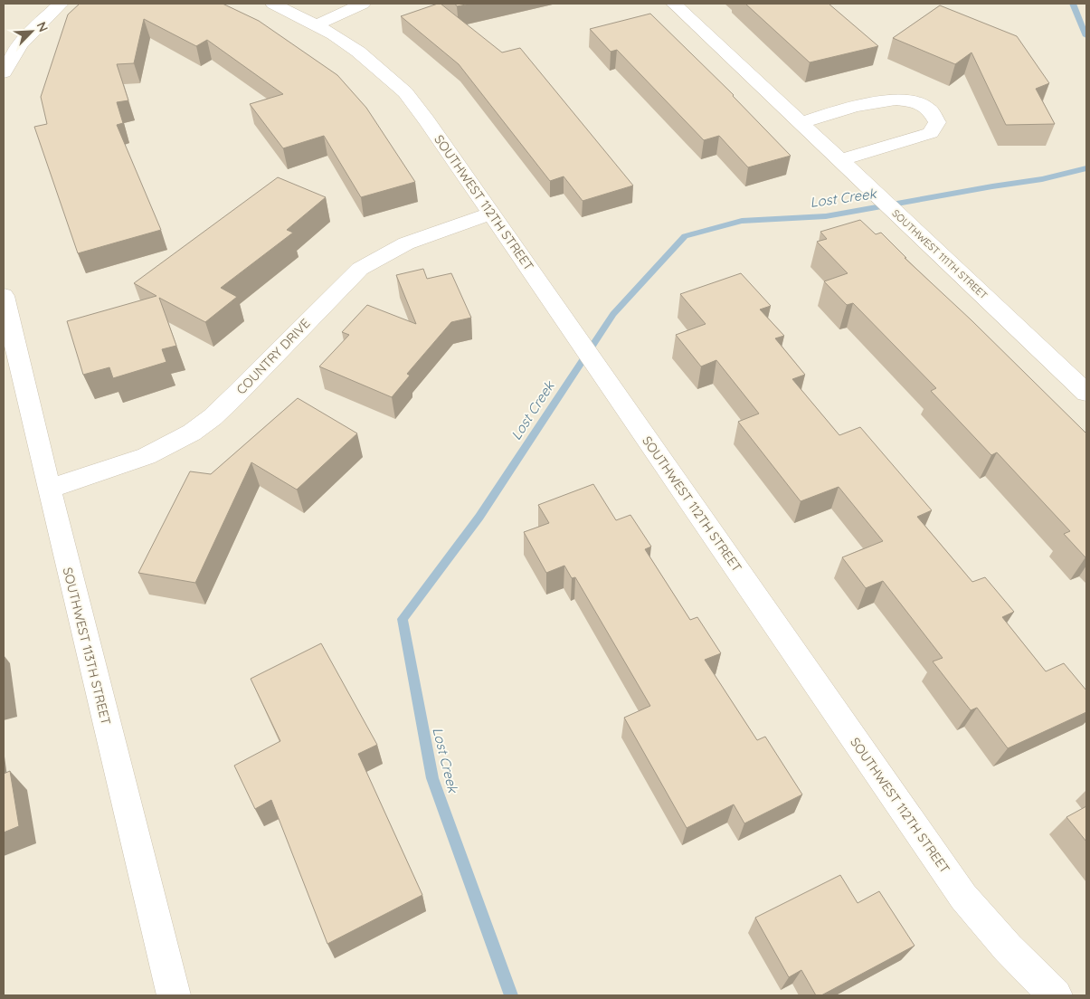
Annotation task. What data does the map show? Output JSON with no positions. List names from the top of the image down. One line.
{"streets":{"street":["SOUTHWEST 112TH STREET","SOUTHWEST 111TH STREET","COUNTRY DRIVE","SOUTHWEST 113TH STREET"]},"crossings":[["SOUTHWEST 112TH STREET","COUNTRY DRIVE"],["COUNTRY DRIVE","SOUTHWEST 113TH STREET"]],"water":["Lost Creek"],"north":"top right"}
